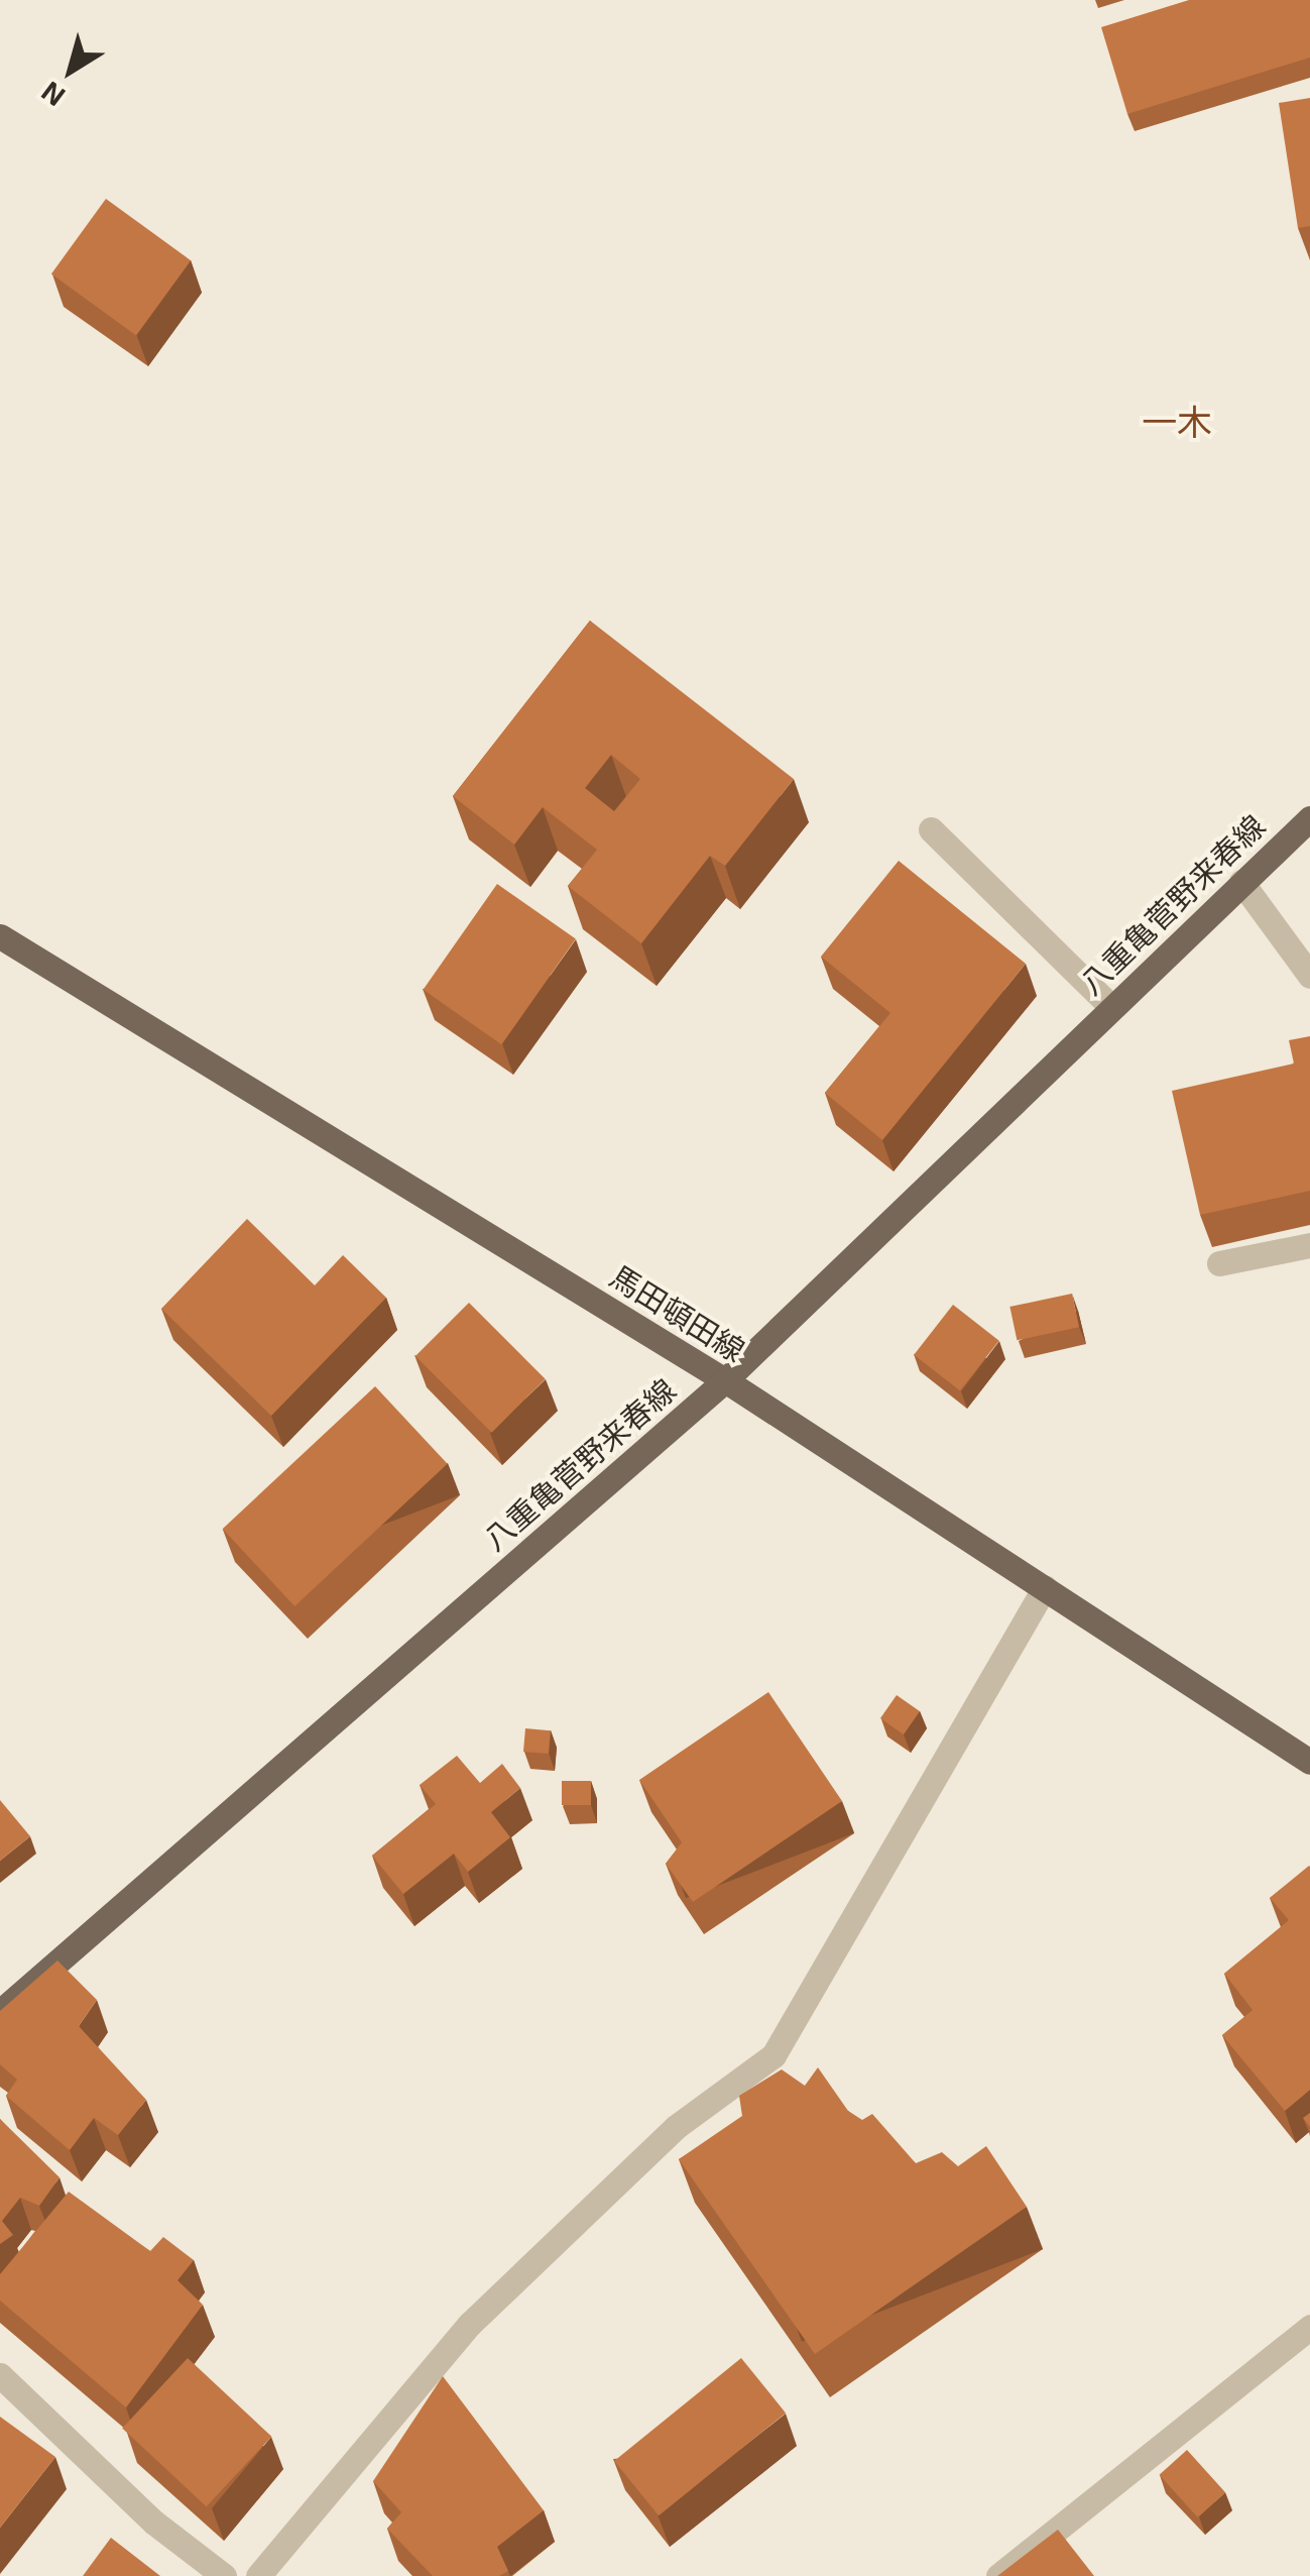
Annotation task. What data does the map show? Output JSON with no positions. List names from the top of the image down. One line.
{"streets":{"main road":["八重亀菅野来春線","馬田頓田線"]},"crossings":[["八重亀菅野来春線","馬田頓田線"]],"districts":["一木"],"north":"bottom left"}
